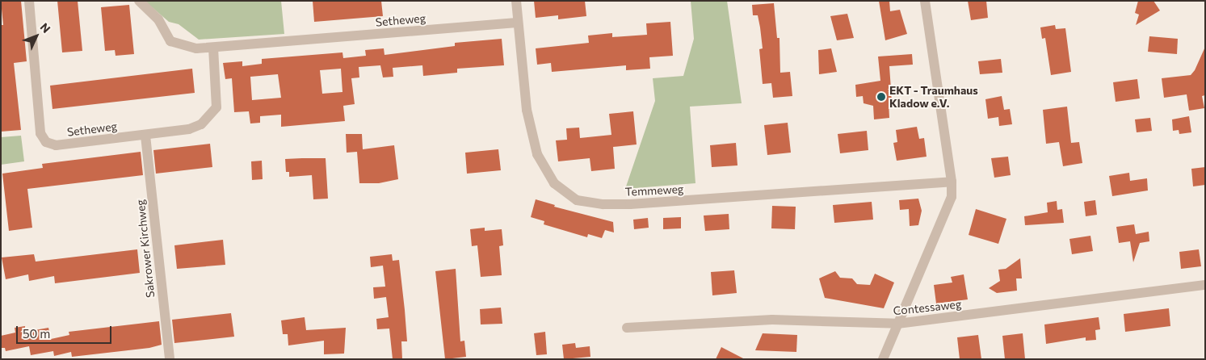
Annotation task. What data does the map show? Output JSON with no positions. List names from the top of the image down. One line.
{"streets":{"street":["Setheweg","Temmeweg","Sakrower Kirchweg","Contessaweg"]},"crossings":[["Setheweg","Temmeweg"],["Setheweg","Sakrower Kirchweg"]],"places":["EKT - Traumhaus Kladow e.V."],"scale_bar":"50 m","north":"top right"}
